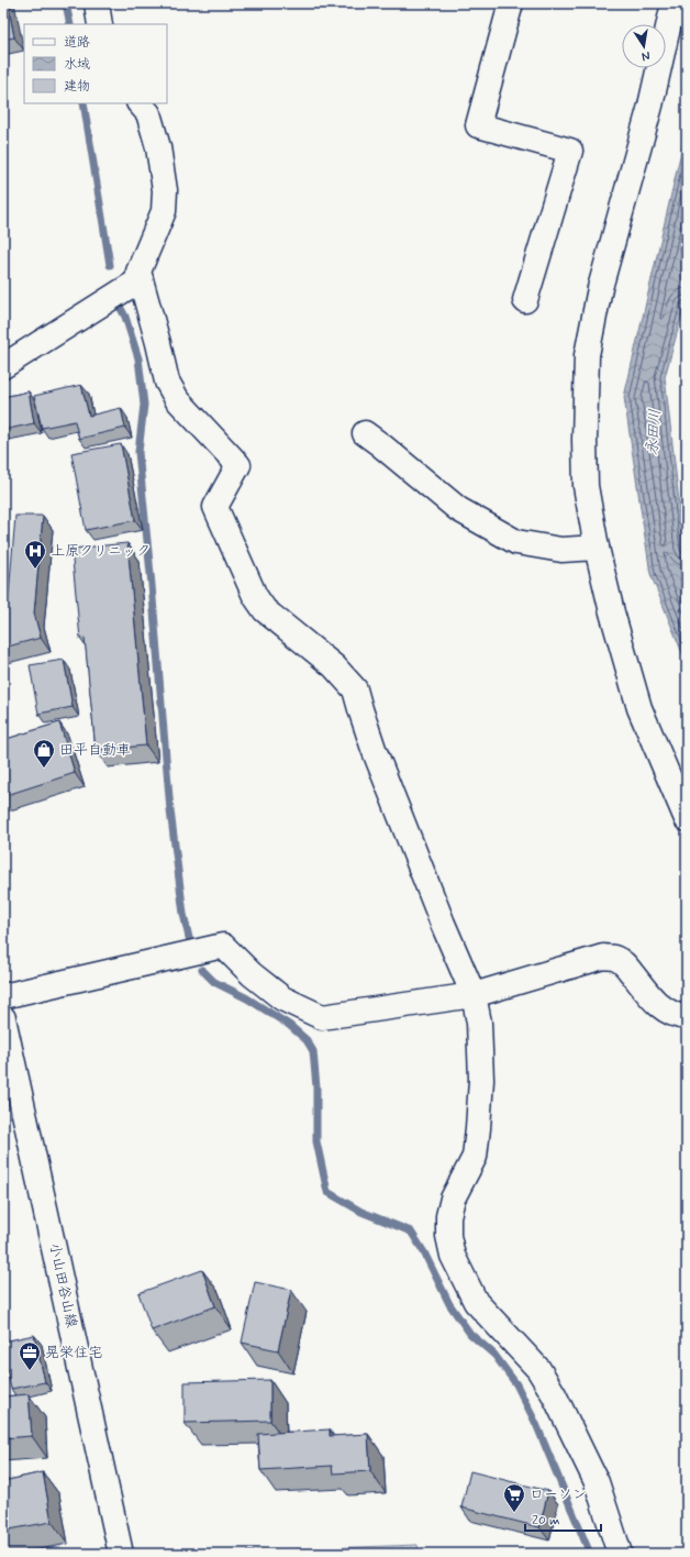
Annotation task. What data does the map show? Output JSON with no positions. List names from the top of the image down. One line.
{"streets":{"street":["小山田谷山線"]},"water":["永田川"],"places":{"hospital":["上原クリニック"],"shop":["田平自動車"],"office":["晃栄住宅"],"supermarket":["ローソン"]},"legend":["道路","水域","建物"],"scale_bar":"20 m","north":"bottom"}
